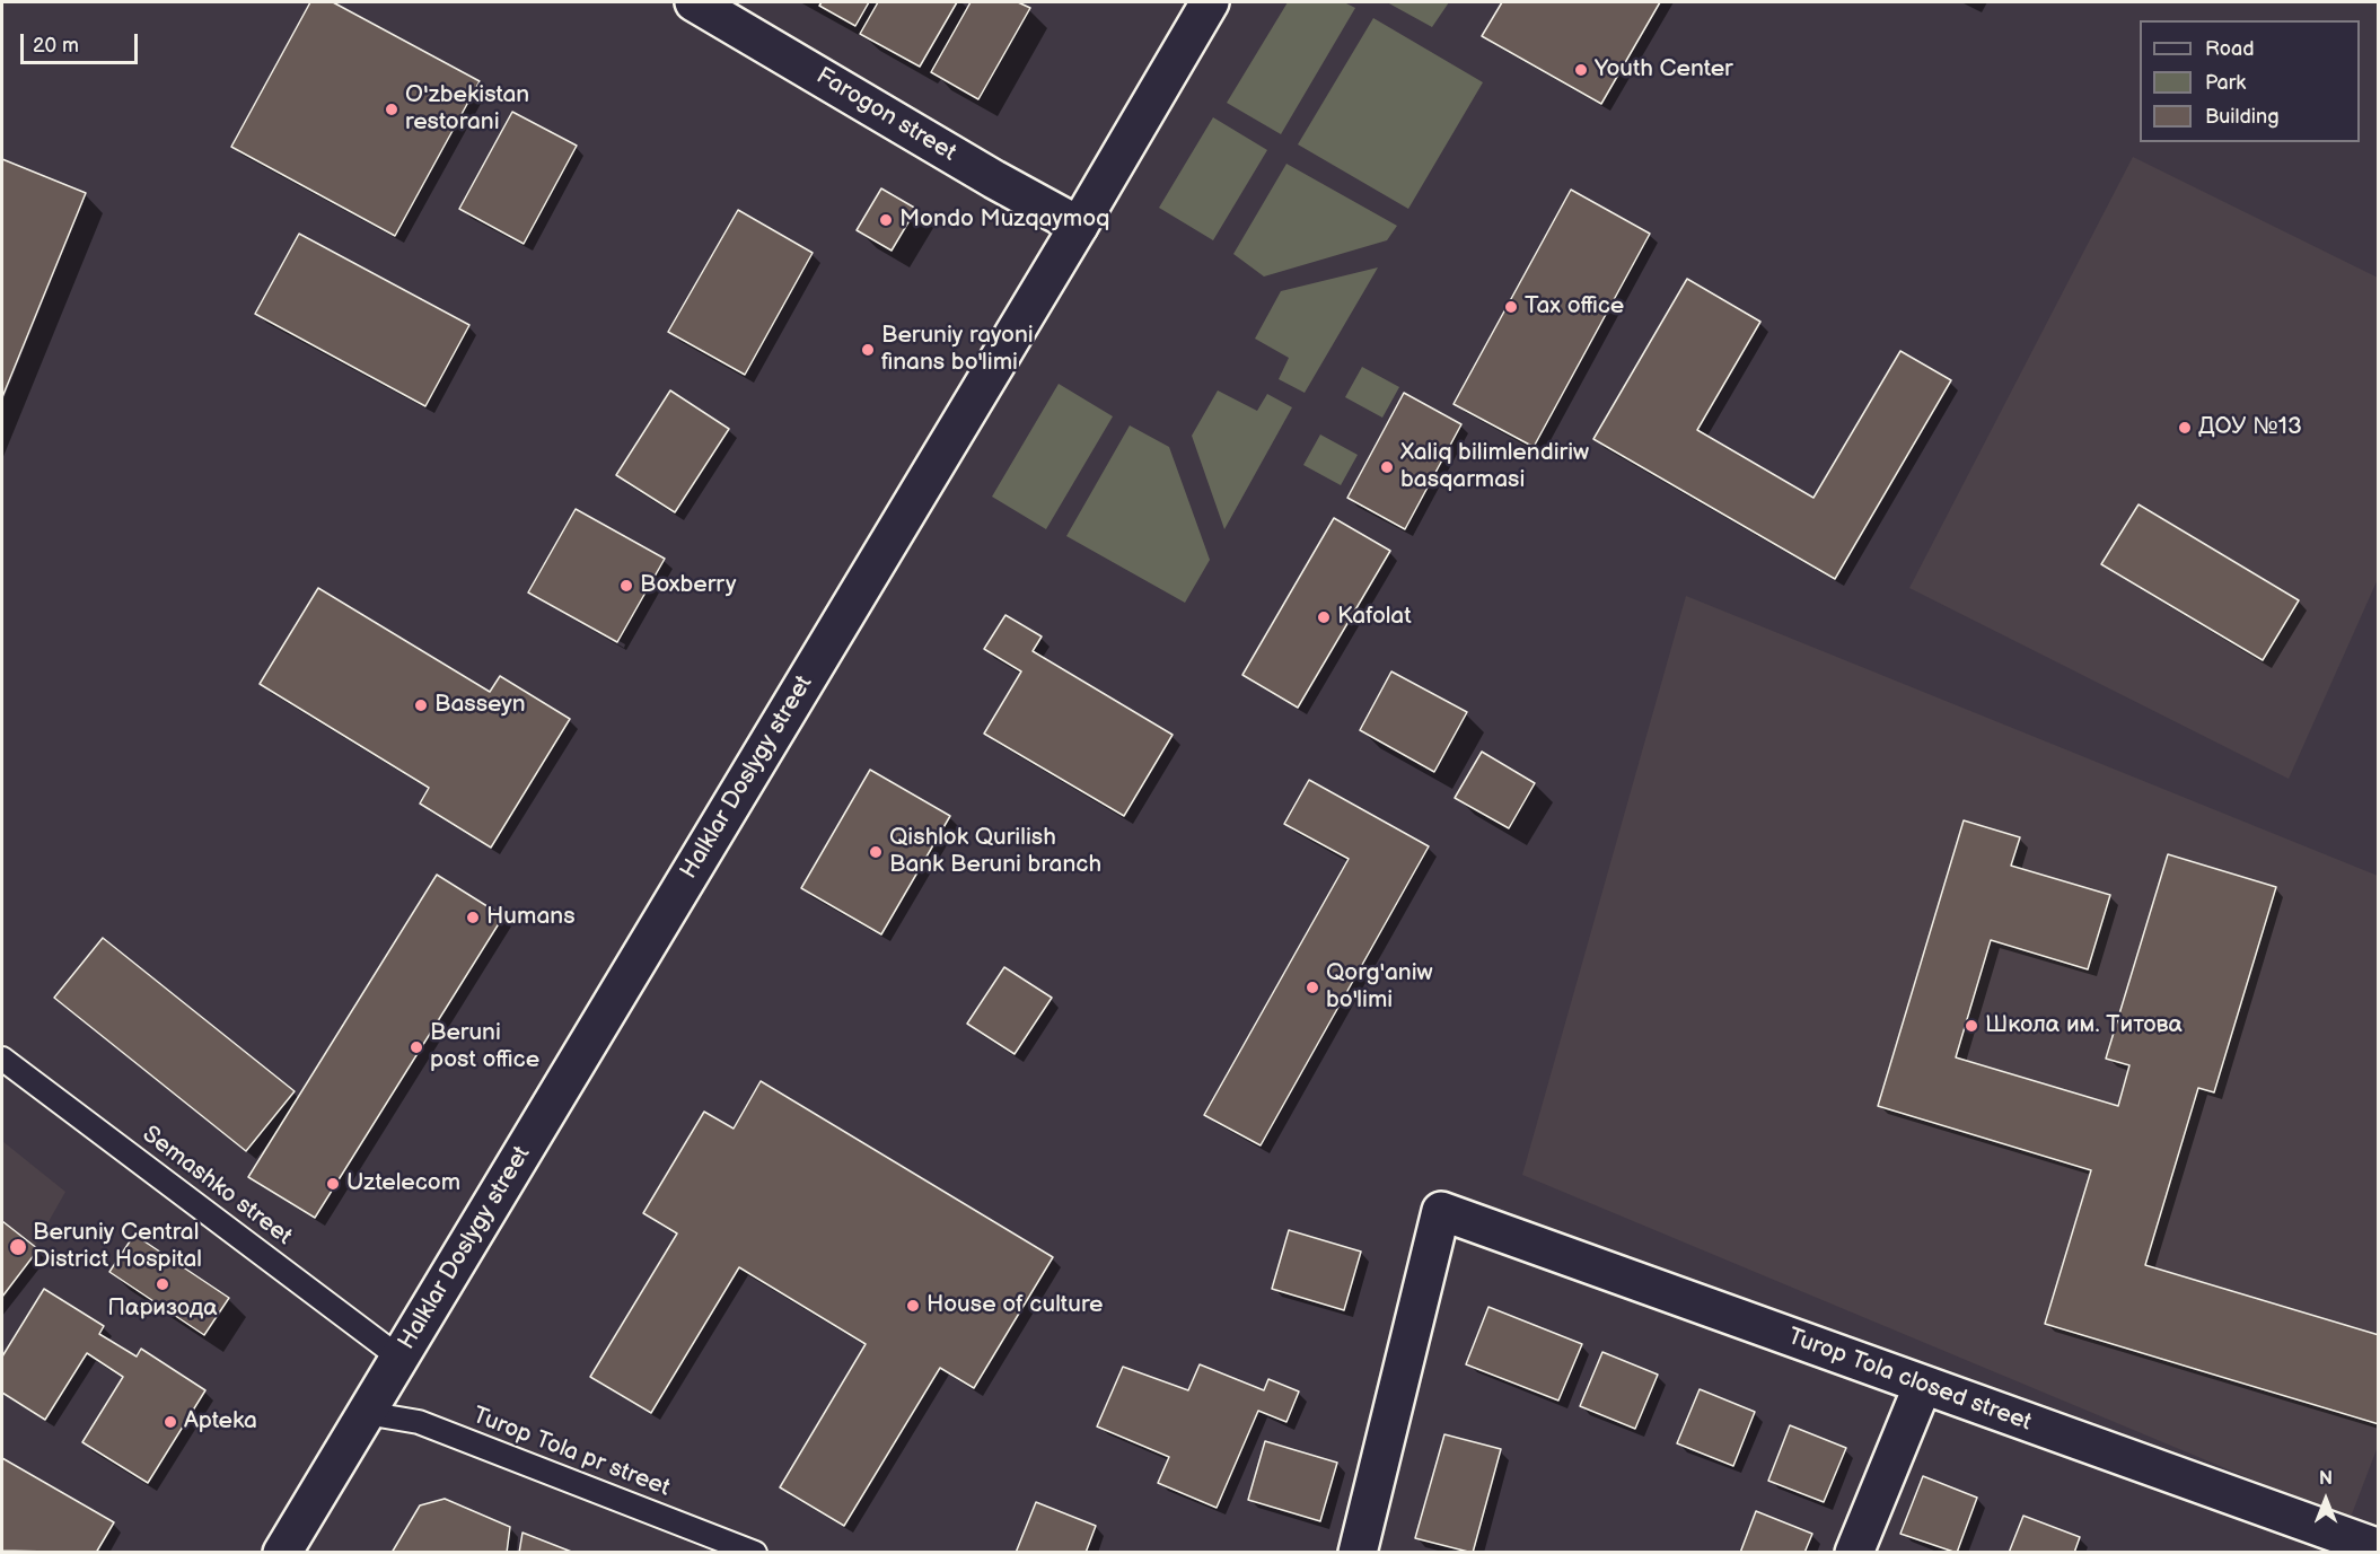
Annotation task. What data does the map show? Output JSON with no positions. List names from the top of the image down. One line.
{"streets":{"street":["Farogon street","Halklar Doslygy street","Turop Tola closed street"],"lane":["Semashko street","Turop Tola pr street"]},"crossings":[["Farogon street","Halklar Doslygy street"],["Halklar Doslygy street","Semashko street"],["Halklar Doslygy street","Turop Tola pr street"]],"places":["Youth Center","O'zbekistan restorani","Mondo Muzqaymoq","Tax office","Beruniy rayoni finans bo'limi","ДОУ №13","Xaliq bilimlendiriw basqarmasi","Boxberry","Kafolat","Basseyn","Qishlok Qurilish Bank Beruni branch","Humans","Qorg'aniw bo'limi","Школа им. Титова","Beruni post office","Uztelecom","Beruniy Central District Hospital","Паризода","House of culture","Apteka"],"legend":["Road","Park","Building"],"scale_bar":"20 m","north":"top"}
